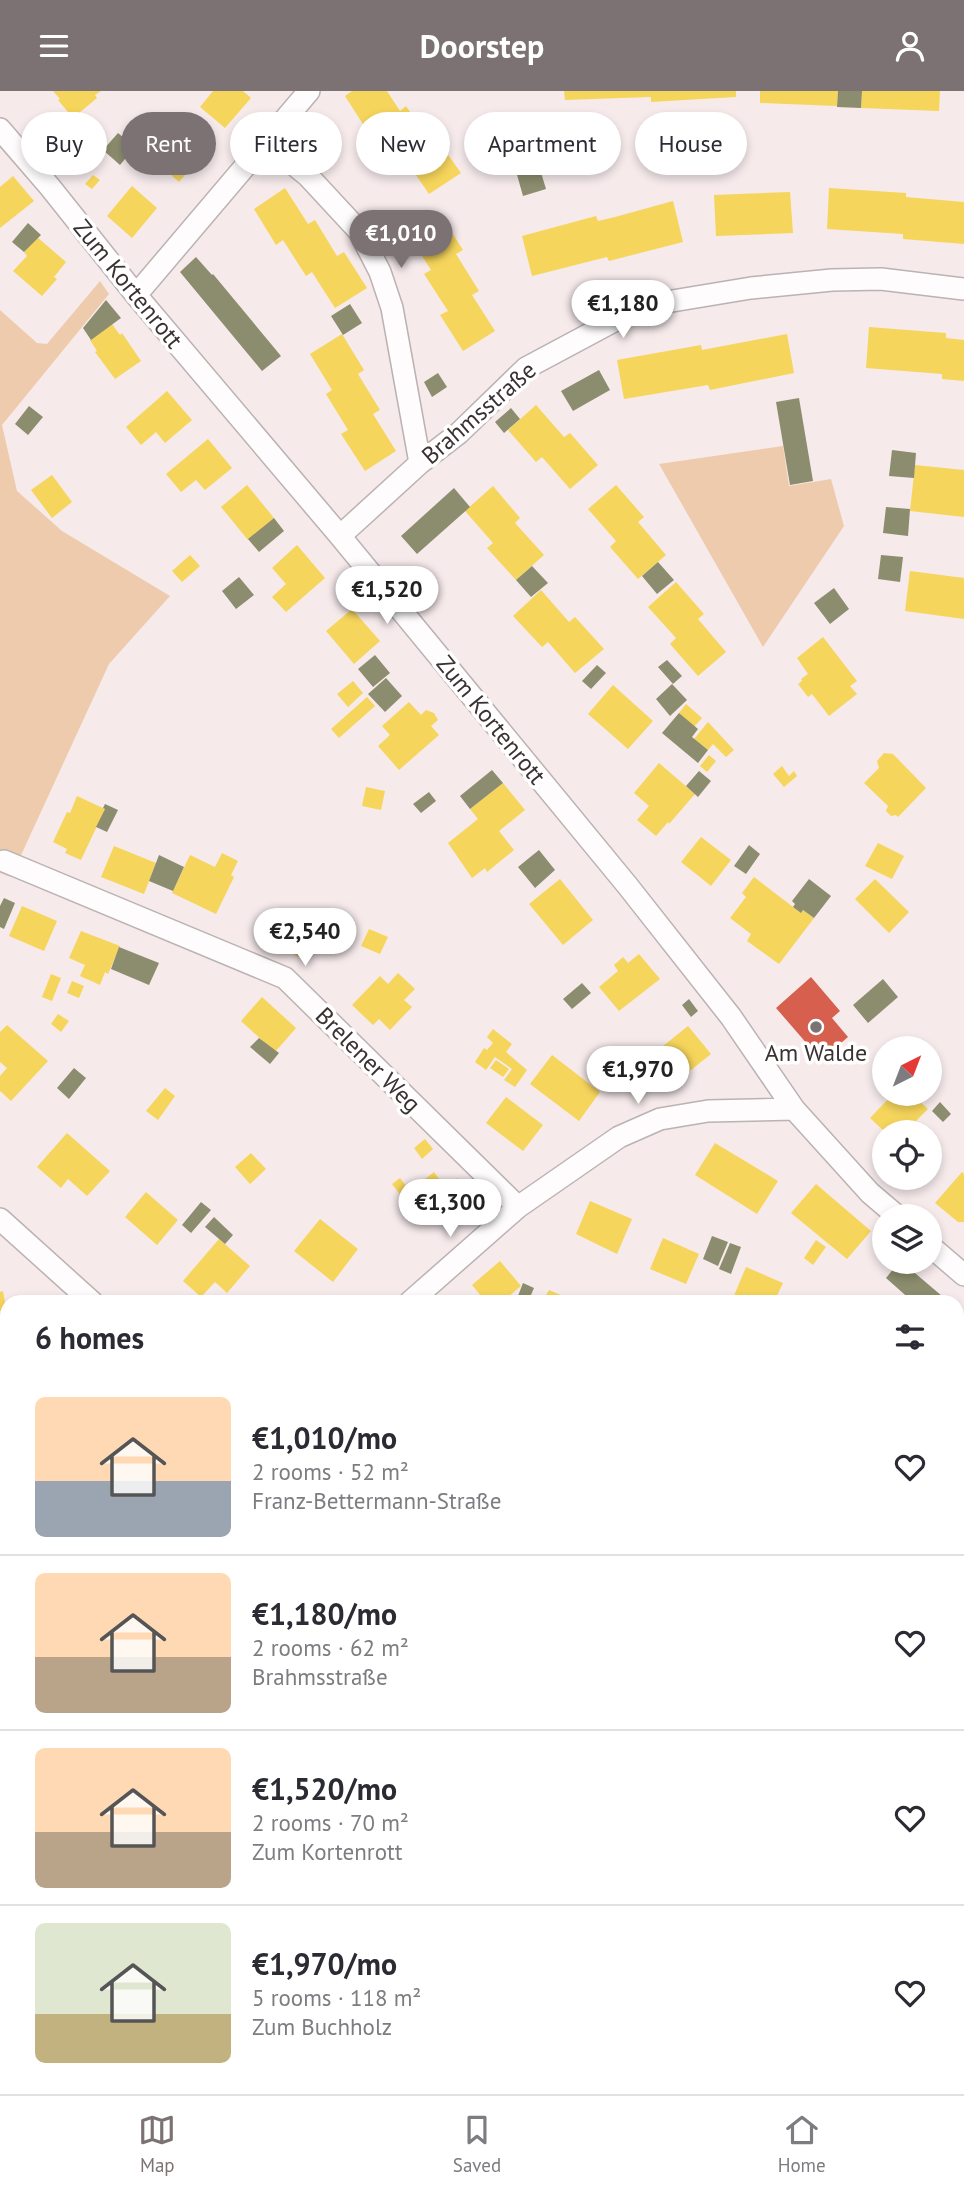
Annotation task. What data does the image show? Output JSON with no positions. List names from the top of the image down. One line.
{"streets":{"street":["Zum Kortenrott","Brahmsstraße","Brelener Weg"]},"crossings":[["Zum Kortenrott","Brahmsstraße"]],"places":["Am Walde"],"north":"top right","page":{"header":"Doorstep","chip":["Buy","Rent","Filters","New","Apartment","House"],"price":["€1,010","€1,180","€1,520","€2,540","€1,970","€1,300"],"heading":"6 homes","list":[{"name":"€1,010/mo","note":"2 rooms · 52 m² · Franz-Bettermann-Straße"},{"name":"€1,180/mo","note":"2 rooms · 62 m² · Brahmsstraße"},{"name":"€1,520/mo","note":"2 rooms · 70 m² · Zum Kortenrott"},{"name":"€1,970/mo","note":"5 rooms · 118 m² · Zum Buchholz"}],"tabs":["Map","Saved","Home"]}}
